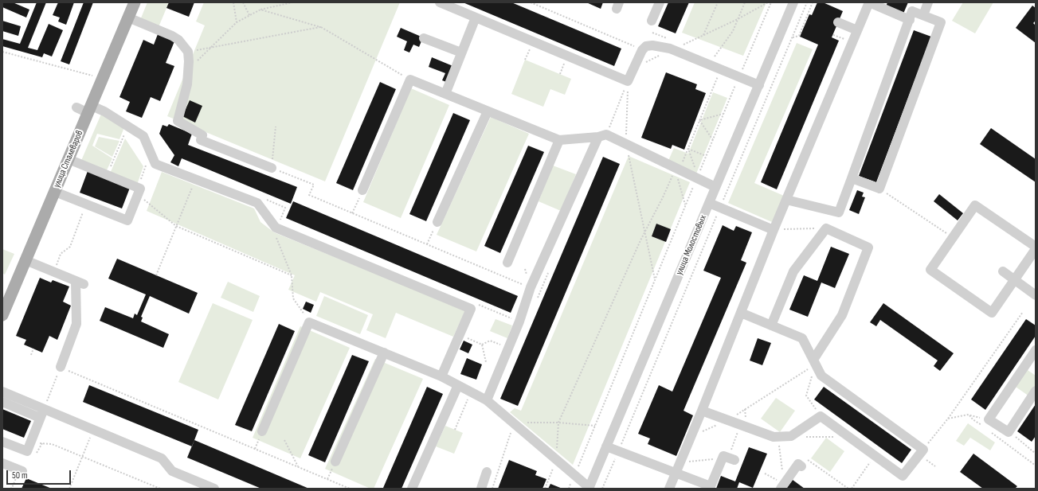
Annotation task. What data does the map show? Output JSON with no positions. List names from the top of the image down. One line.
{"streets":{"main road":["улица Сталеваров"],"street":["улица Молостовых"]},"scale_bar":"50 m"}
